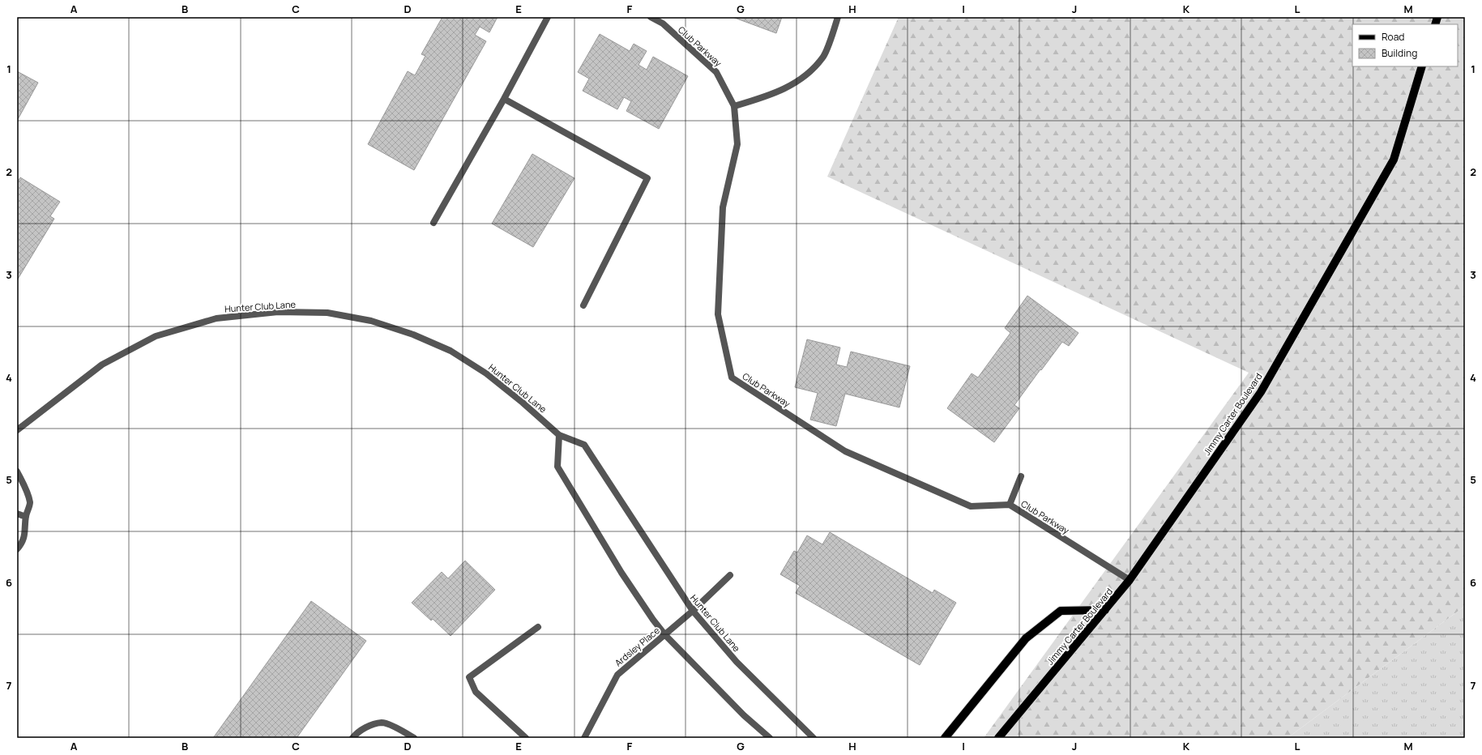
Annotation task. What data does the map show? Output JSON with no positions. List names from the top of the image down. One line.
{"streets":{"main road":["Jimmy Carter Boulevard"],"street":["Club Parkway","Hunter Club Lane","Ardsley Place"]},"crossings":[["Club Parkway","Jimmy Carter Boulevard"],["Hunter Club Lane","Ardsley Place"]],"legend":["Road","Building"],"grid":{"columns":["A","B","C","D","E","F","G","H","I","J","K","L","M"],"rows":["1","2","3","4","5","6","7"]}}
